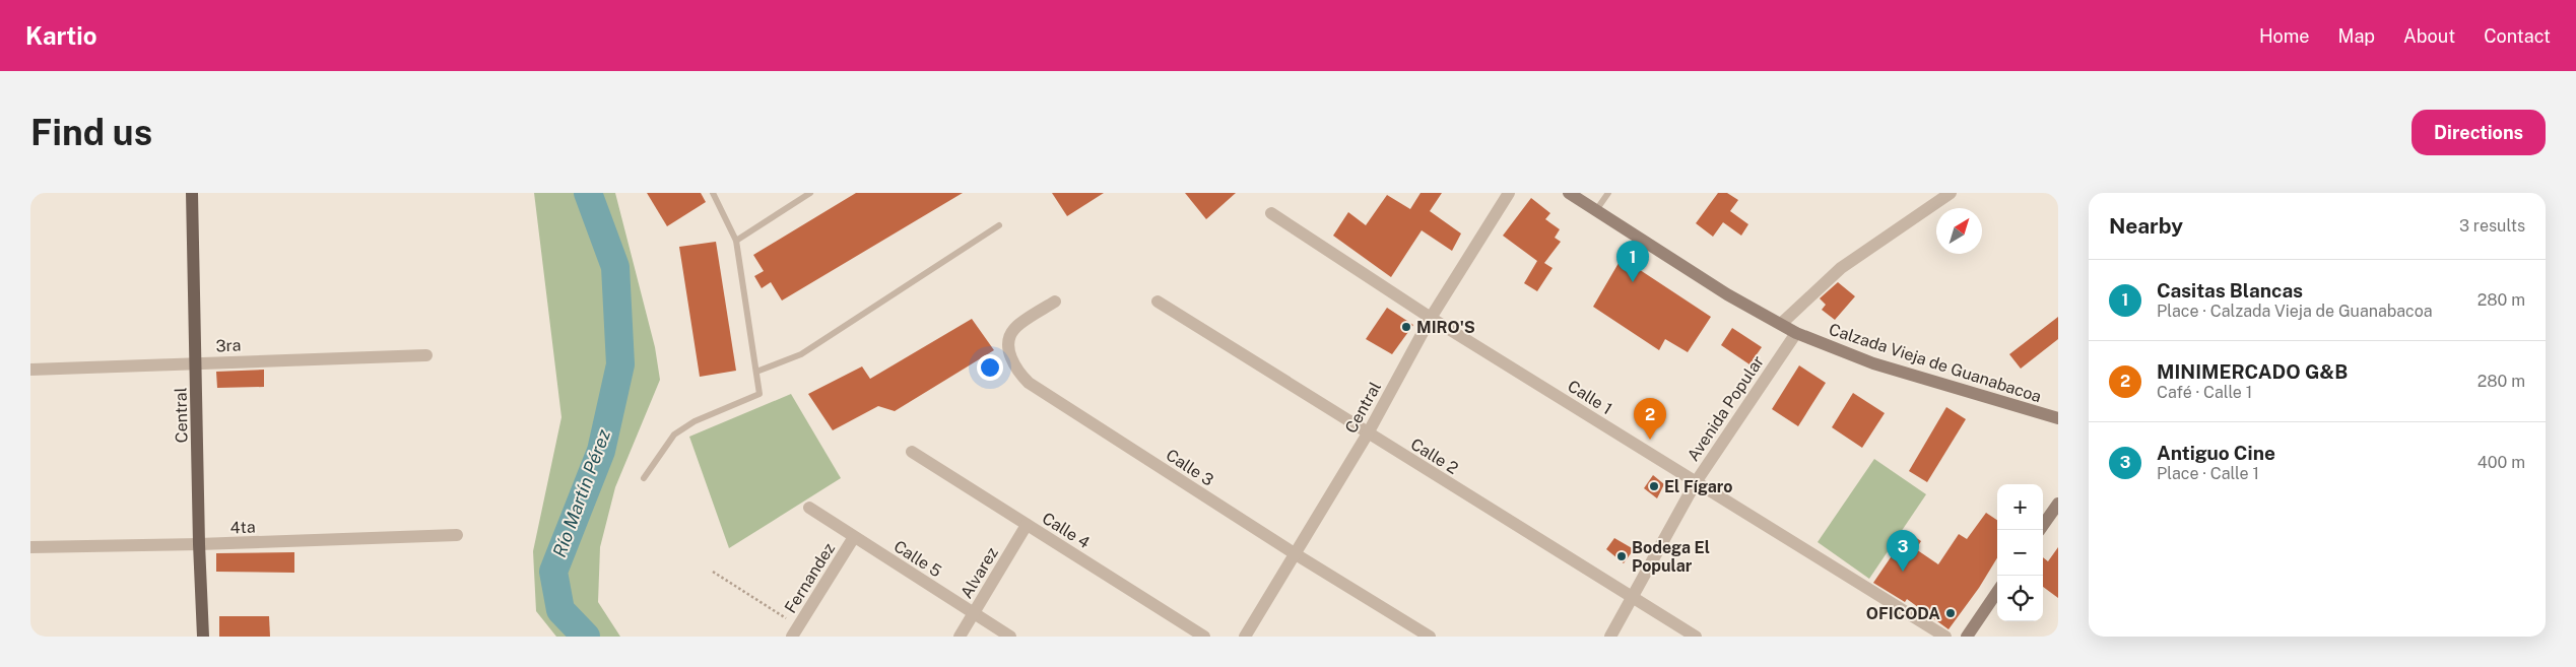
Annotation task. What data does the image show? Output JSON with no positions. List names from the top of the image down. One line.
{"streets":{"main road":["Calzada Vieja de Guanabacoa","Central"],"street":["3ra","Calle 1","Avenida Popular","Calle 2","Calle 3","4ta","Calle 4","Calle 5","Alvarez","Fernandez"]},"crossings":[["3ra","Central"],["Calzada Vieja de Guanabacoa","Avenida Popular"],["Calle 1","Central"],["Calle 1","Avenida Popular"],["Central","Calle 2"],["Central","Calle 3"],["Central","4ta"],["Avenida Popular","Calle 2"],["Calle 4","Alvarez"],["Calle 5","Alvarez"],["Calle 5","Fernandez"]],"water":["Río Martín Pérez"],"places":["MIRO'S","El Fígaro","Bodega El Popular","OFICODA"],"north":"top right","page":{"header":"Kartio","nav":["Home","Map","About","Contact"],"buttons":"Directions","title":"Find us","heading":["Nearby","3 results"],"pins":["1","2","3"],"list":[{"mark":"1","name":"Casitas Blancas","note":"Place · Calzada Vieja de Guanabacoa","value":"280 m"},{"mark":"2","name":"MINIMERCADO G&B","note":"Café · Calle 1","value":"280 m"},{"mark":"3","name":"Antiguo Cine","note":"Place · Calle 1","value":"400 m"}],"map_buttons":["+","−"]}}
